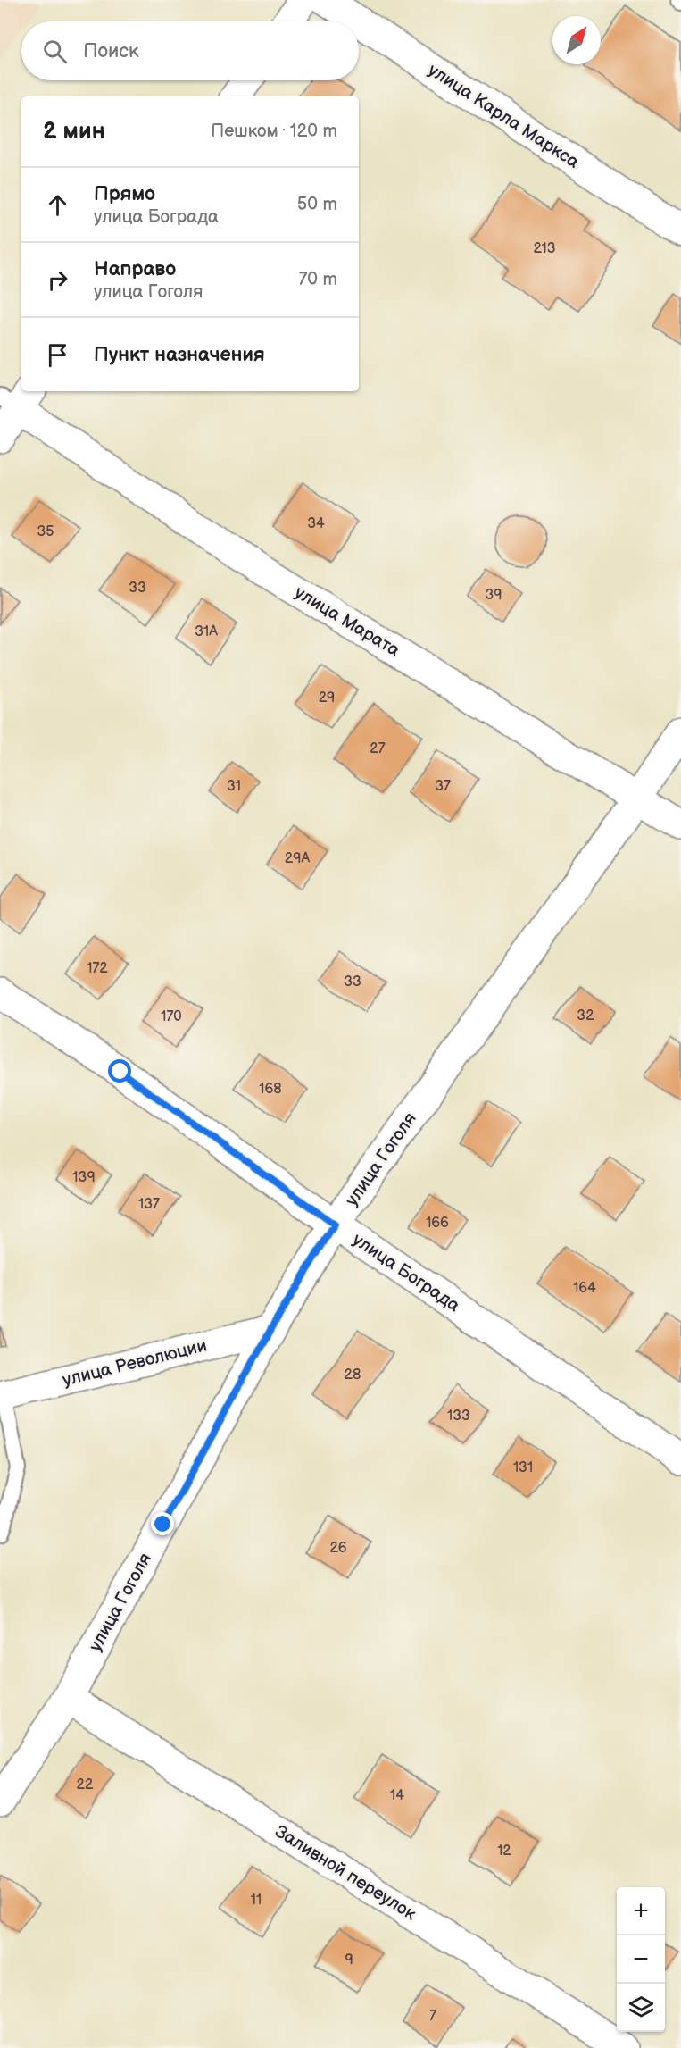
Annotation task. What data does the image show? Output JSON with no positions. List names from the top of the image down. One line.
{"streets":{"street":["улица Карла Маркса","улица Марата","улица Гоголя","улица Бограда","улица Революции","Заливной переулок"]},"crossings":[["улица Марата","улица Гоголя"],["улица Гоголя","улица Бограда"],["улица Гоголя","улица Революции"],["улица Гоголя","Заливной переулок"]],"house_numbers":["213","34","35","33","39","31А","29","27","31","37","29А","172","33","32","170","168","139","137","166","164","28","133","131","26","22","14","12","11","9","7"],"north":"top right","page":{"search":"Поиск","heading":["2 мин","Пешком · 120 m"],"list":[["Прямо","улица Бограда","50 m"],["Направо","улица Гоголя","70 m"],"Пункт назначения"],"map_buttons":["+","−"]}}
